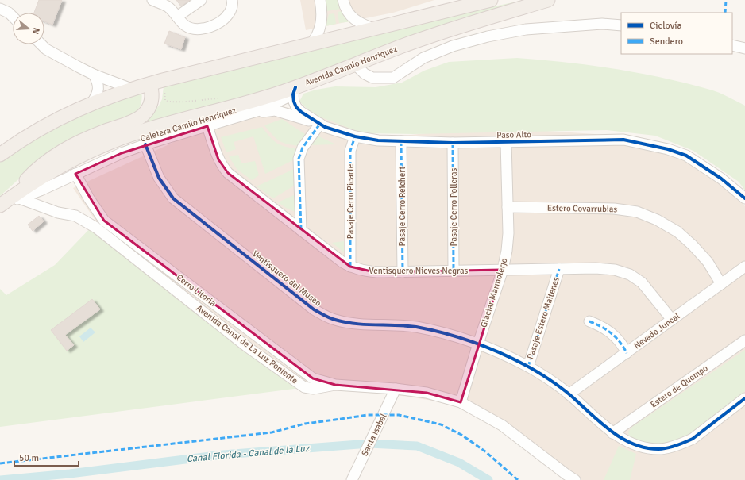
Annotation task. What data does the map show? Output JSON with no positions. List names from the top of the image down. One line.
{"streets":{"main road":["Avenida Camilo Henríquez"],"street":["Caletera Camilo Henríquez","Paso Alto","Pasaje Cerro Picarte","Pasaje Cerro Reichert","Pasaje Cerro Polleras","Estero Covarrubias","Ventisquero Nieves Negras","Ventisquero del Museo","Cerro Litoria","Glaciar Marmolerjo","Pasaje Estero Maitenes","Nevado Juncal","Avenida Canal de La Luz Poniente","Estero de Quempo","Santa Isabel"]},"crossings":[["Avenida Camilo Henríquez","Caletera Camilo Henríquez"],["Avenida Camilo Henríquez","Paso Alto"],["Avenida Camilo Henríquez","Avenida Canal de La Luz Poniente"],["Caletera Camilo Henríquez","Paso Alto"],["Caletera Camilo Henríquez","Ventisquero Nieves Negras"],["Caletera Camilo Henríquez","Ventisquero del Museo"],["Caletera Camilo Henríquez","Cerro Litoria"],["Caletera Camilo Henríquez","Avenida Canal de La Luz Poniente"],["Paso Alto","Pasaje Cerro Picarte"],["Paso Alto","Pasaje Cerro Reichert"],["Paso Alto","Pasaje Cerro Polleras"],["Paso Alto","Glaciar Marmolerjo"],["Pasaje Cerro Picarte","Ventisquero Nieves Negras"],["Pasaje Cerro Reichert","Ventisquero Nieves Negras"],["Pasaje Cerro Polleras","Ventisquero Nieves Negras"],["Estero Covarrubias","Glaciar Marmolerjo"],["Estero Covarrubias","Nevado Juncal"],["Ventisquero Nieves Negras","Glaciar Marmolerjo"],["Ventisquero Nieves Negras","Pasaje Estero Maitenes"],["Ventisquero Nieves Negras","Nevado Juncal"],["Ventisquero del Museo","Glaciar Marmolerjo"],["Ventisquero del Museo","Pasaje Estero Maitenes"],["Ventisquero del Museo","Nevado Juncal"],["Ventisquero del Museo","Estero de Quempo"],["Cerro Litoria","Avenida Canal de La Luz Poniente"],["Glaciar Marmolerjo","Avenida Canal de La Luz Poniente"],["Avenida Canal de La Luz Poniente","Santa Isabel"]],"water":["Canal Florida - Canal de la Luz"],"legend":["Ciclovía","Sendero"],"scale_bar":"50 m","north":"right"}
